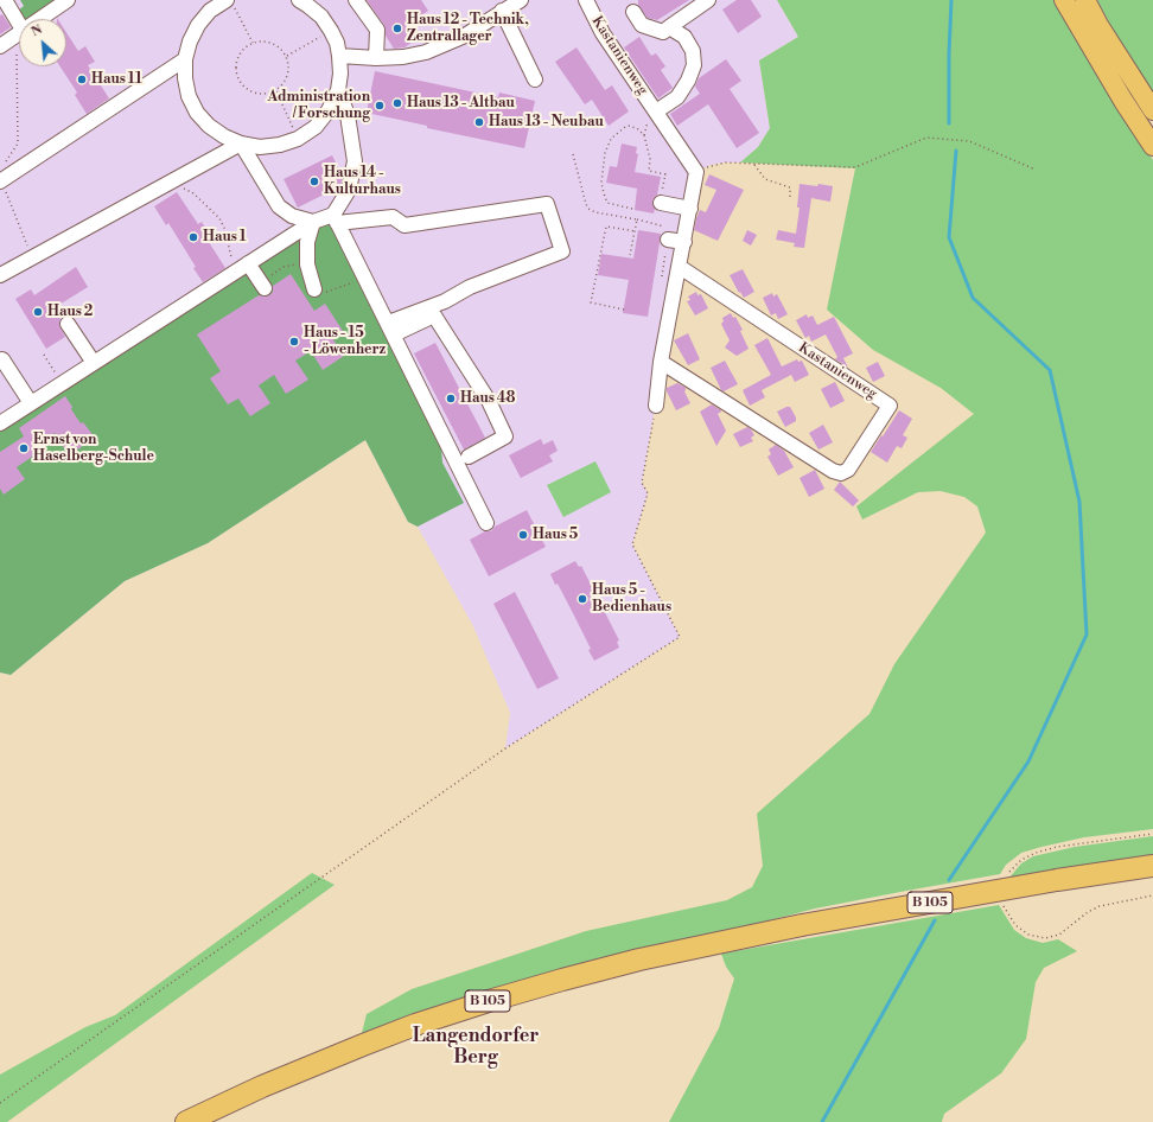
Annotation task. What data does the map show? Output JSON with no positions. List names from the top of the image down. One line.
{"streets":{"highway":["B 105"],"street":["Kastanienweg"]},"districts":["Langendorfer Berg"],"places":["Haus 12 - Technik, Zentrallager","Haus 11","Haus 13 - Altbau","Administration / Forschung","Haus 13 - Neubau","Haus 14 - Kulturhaus","Haus 1","Haus 2","Haus - 15 - Löwenherz","Haus 48","Ernst von Haselberg-Schule","Haus 5","Haus 5 - Bedienhaus"],"north":"top left"}
